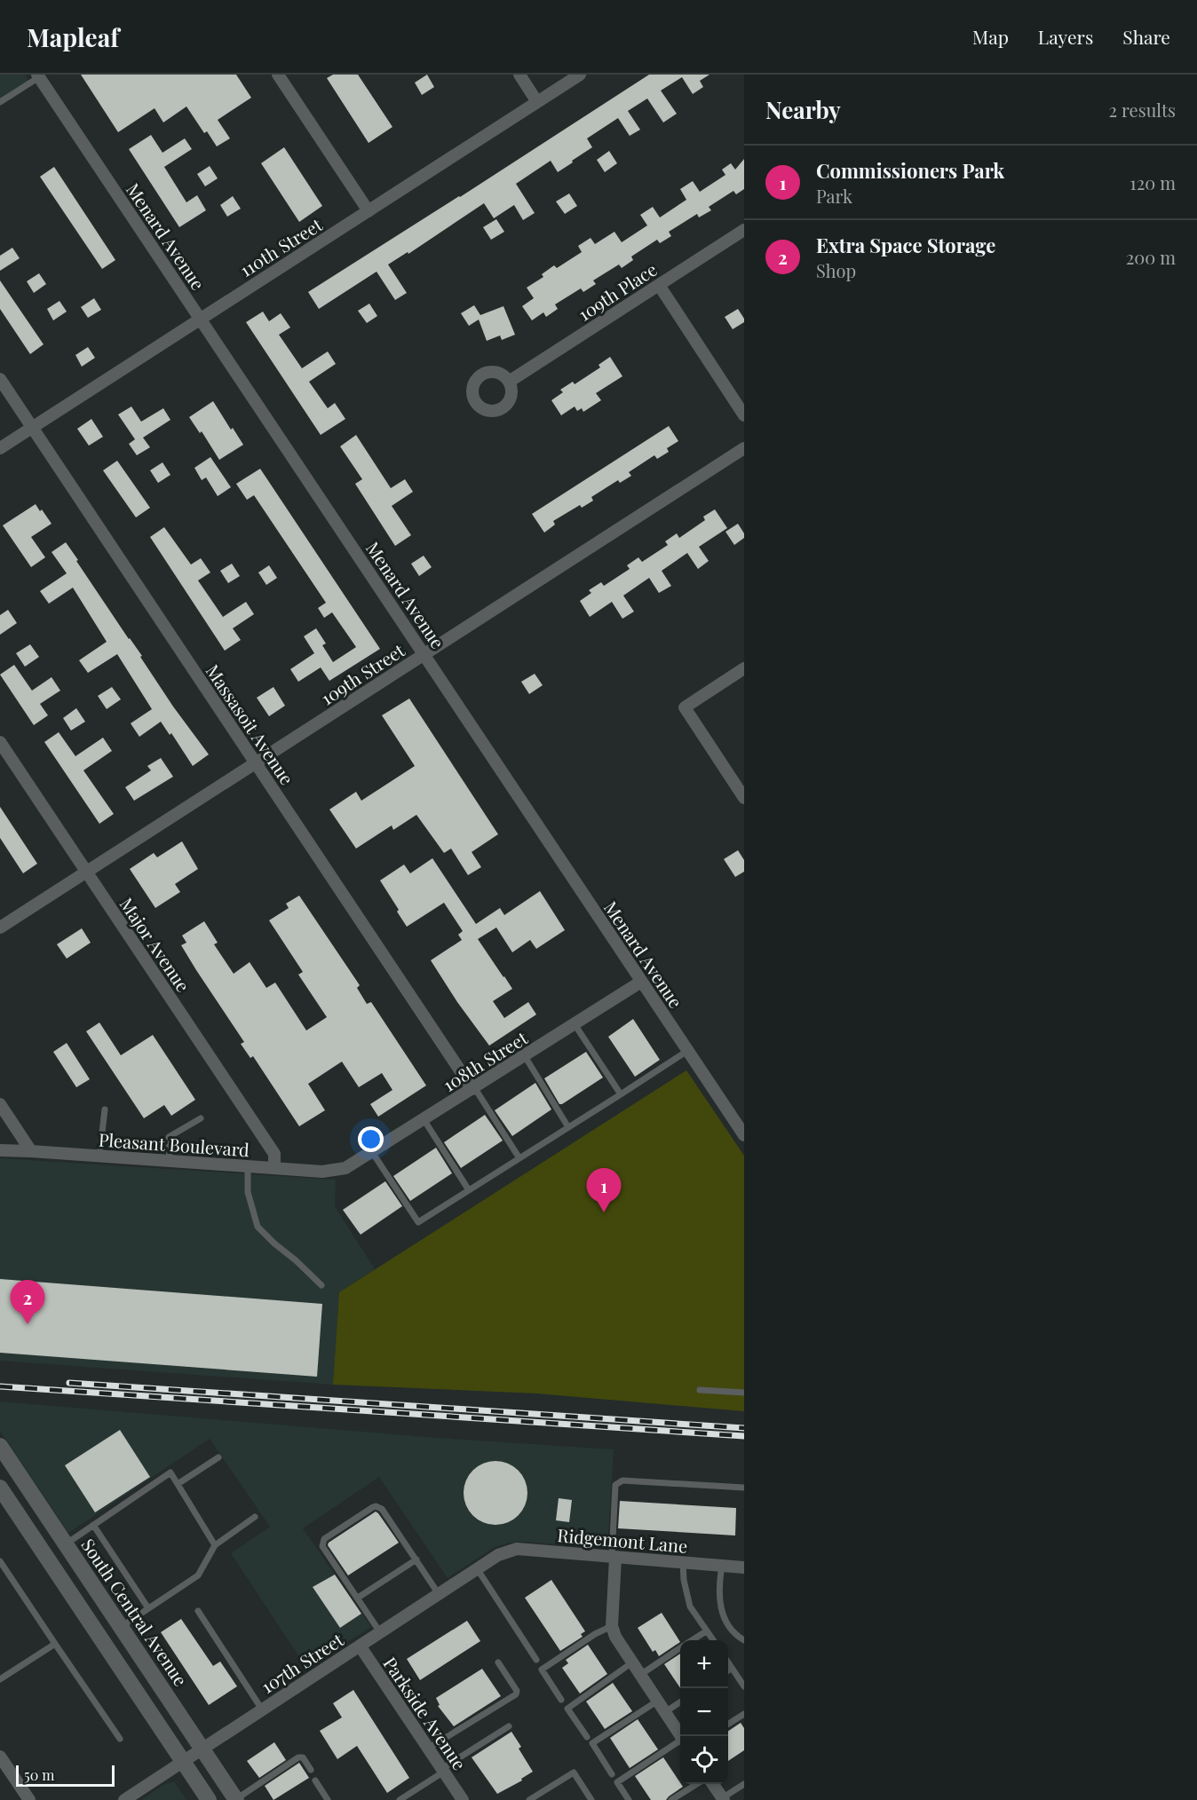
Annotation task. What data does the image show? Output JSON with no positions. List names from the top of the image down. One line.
{"streets":{"street":["Menard Avenue","110th Street","109th Place","109th Street","Massasoit Avenue","Major Avenue","108th Street","Pleasant Boulevard","Ridgemont Lane","South Central Avenue","107th Street","Parkside Avenue"]},"crossings":[["Menard Avenue","110th Street"],["Menard Avenue","109th Street"],["Menard Avenue","108th Street"],["110th Street","Massasoit Avenue"],["109th Street","Massasoit Avenue"],["109th Street","Major Avenue"],["Massasoit Avenue","108th Street"],["Major Avenue","Pleasant Boulevard"],["108th Street","Pleasant Boulevard"],["Ridgemont Lane","107th Street"],["South Central Avenue","107th Street"],["107th Street","Parkside Avenue"]],"scale_bar":"50 m","page":{"header":"Mapleaf","nav":["Map","Layers","Share"],"heading":["Nearby","2 results"],"list":[{"mark":"1","name":"Commissioners Park","note":"Park","value":"120 m"},{"mark":"2","name":"Extra Space Storage","note":"Shop","value":"200 m"}],"pins":["1","2"],"map_buttons":["+","−"],"scale":"50 m"}}
